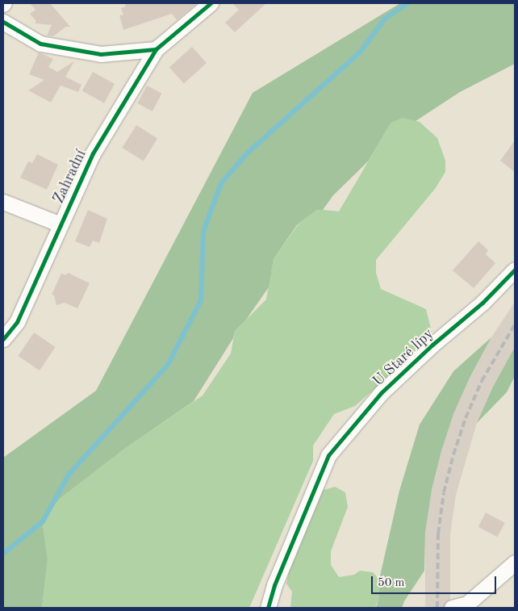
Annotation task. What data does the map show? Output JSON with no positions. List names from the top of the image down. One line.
{"streets":{"street":["Zahradní","U Staré lípy"]},"scale_bar":"50 m"}
